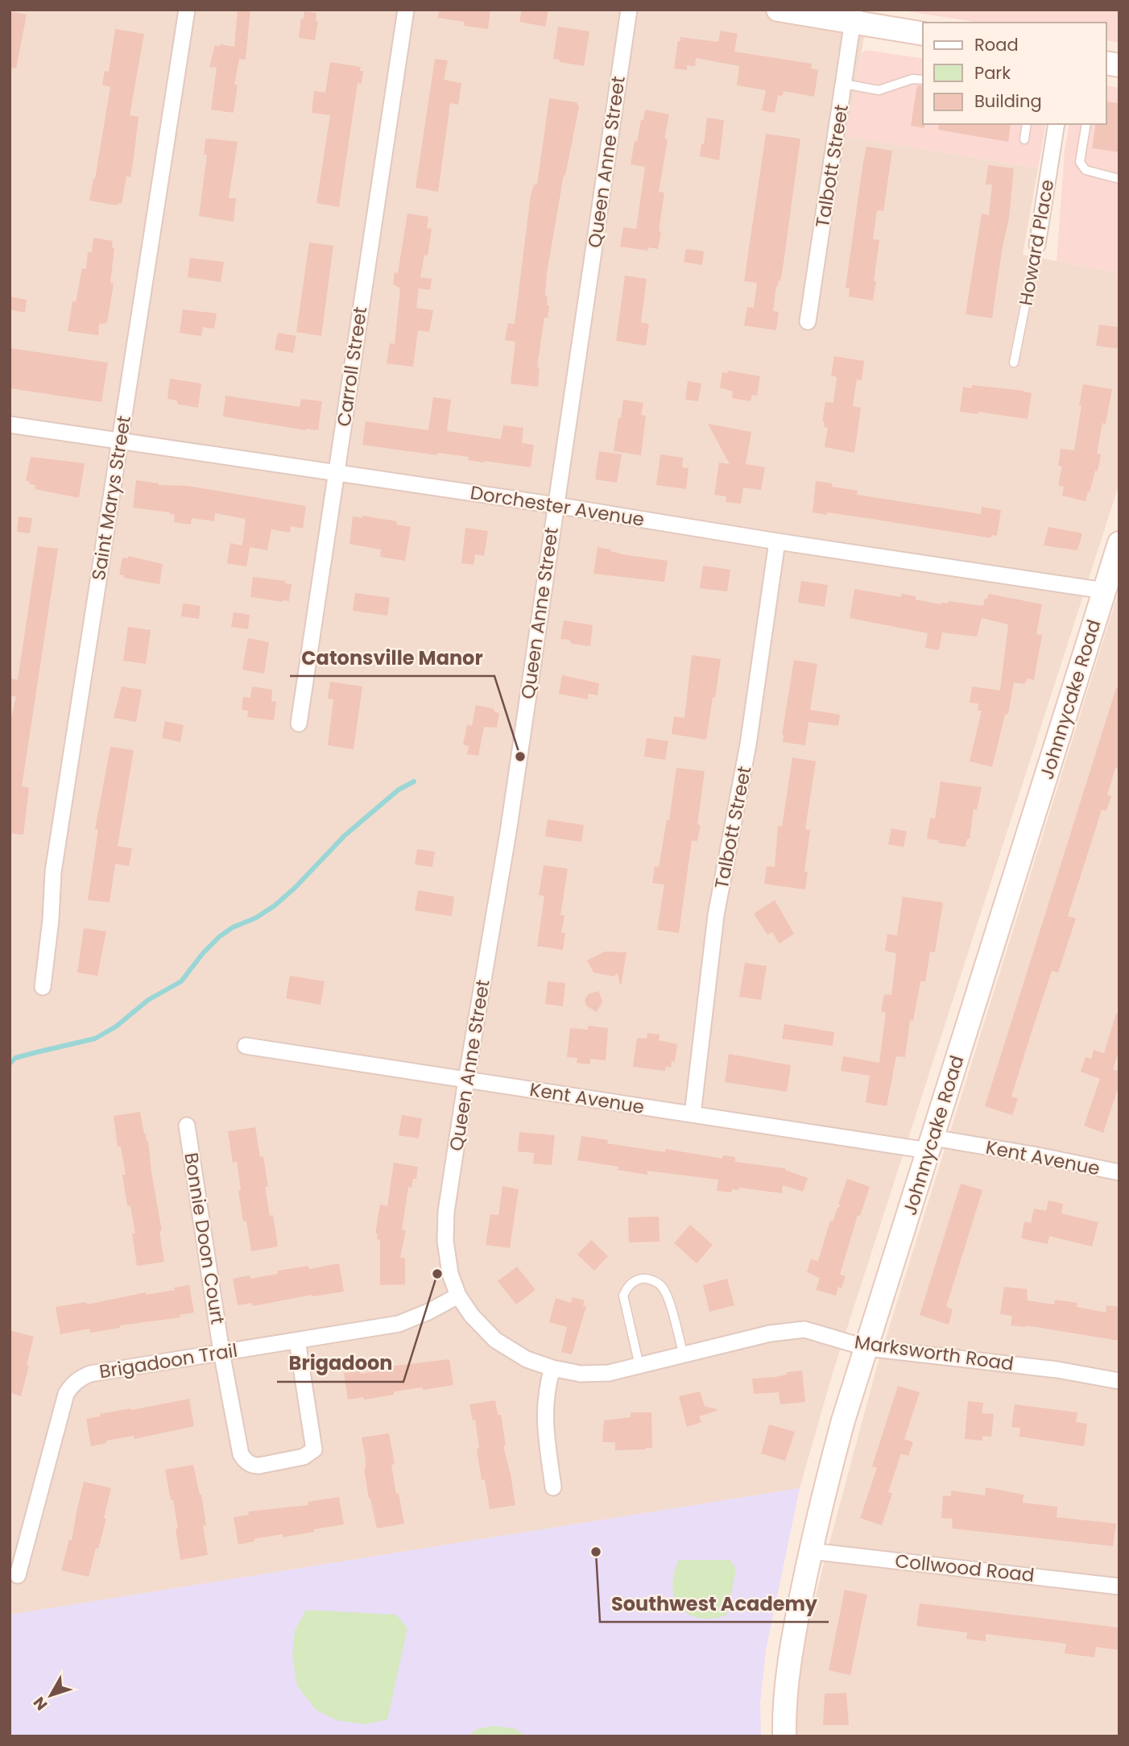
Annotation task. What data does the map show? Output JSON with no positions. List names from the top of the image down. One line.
{"streets":{"main road":["Johnnycake Road"],"street":["Queen Anne Street","Talbott Street","Howard Place","Carroll Street","Saint Marys Street","Dorchester Avenue","Kent Avenue","Bonnie Doon Court","Marksworth Road","Brigadoon Trail","Collwood Road"]},"crossings":[["Queen Anne Street","Dorchester Avenue"],["Queen Anne Street","Kent Avenue"],["Queen Anne Street","Marksworth Road"],["Queen Anne Street","Brigadoon Trail"],["Talbott Street","Dorchester Avenue"],["Talbott Street","Kent Avenue"],["Carroll Street","Dorchester Avenue"],["Saint Marys Street","Dorchester Avenue"],["Dorchester Avenue","Johnnycake Road"],["Johnnycake Road","Kent Avenue"],["Johnnycake Road","Marksworth Road"],["Johnnycake Road","Collwood Road"],["Bonnie Doon Court","Brigadoon Trail"]],"places":["Catonsville Manor","Brigadoon","Southwest Academy"],"legend":["Road","Park","Building"],"north":"bottom left"}
